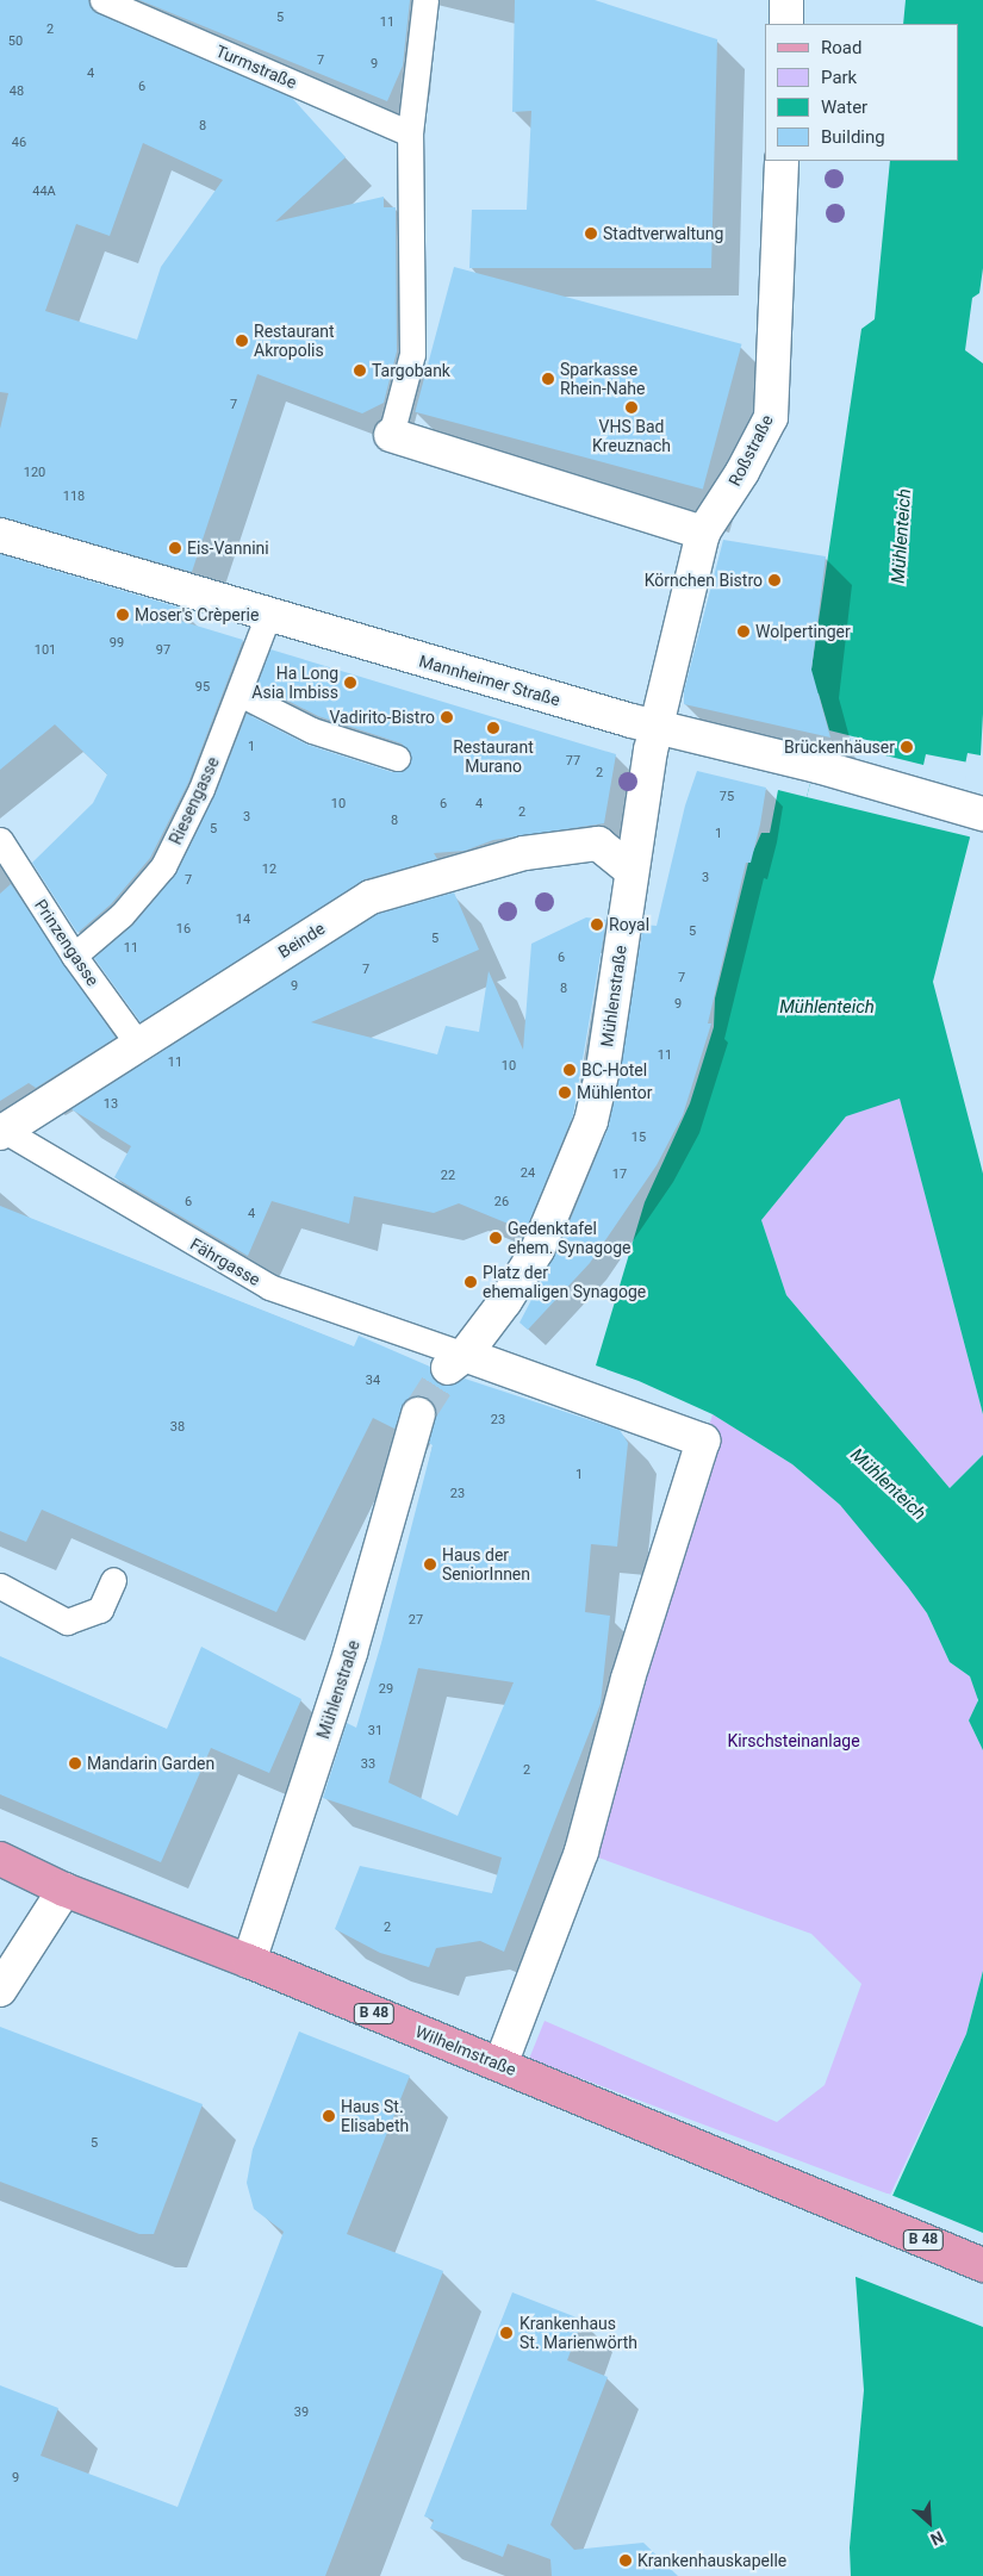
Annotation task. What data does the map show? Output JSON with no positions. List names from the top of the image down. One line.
{"streets":{"main road":["B 48","Wilhelmstraße"],"street":["Roßstraße","Mannheimer Straße","Beinde","Mühlenstraße"],"lane":["Turmstraße","Riesengasse","Prinzengasse","Fährgasse"]},"crossings":[["Roßstraße","Mannheimer Straße"],["Roßstraße","Mühlenstraße"],["Mannheimer Straße","Riesengasse"],["Mannheimer Straße","Mühlenstraße"],["Riesengasse","Prinzengasse"],["Beinde","Prinzengasse"],["Beinde","Mühlenstraße"],["Beinde","Fährgasse"],["Mühlenstraße","Fährgasse"],["Mühlenstraße","Wilhelmstraße"]],"water":["Mühlenteich"],"parks":["Kirschsteinanlage"],"places":["Stadtverwaltung","Restaurant Akropolis","Targobank","Sparkasse Rhein-Nahe","VHS Bad Kreuznach","Eis-Vannini","Körnchen Bistro","Moser's Crèperie","Wolpertinger","Ha Long Asia Imbiss","Vadirito-Bistro","Restaurant Murano","Brückenhäuser","Royal","BC-Hotel","Mühlentor","Gedenktafel ehem. Synagoge","Platz der ehemaligen Synagoge","Haus der SeniorInnen","Mandarin Garden","Haus St. Elisabeth","Krankenhaus St. Marienwörth","Krankenhauskapelle"],"house_numbers":["5","11","2","50","7","9","4","6","48","8","46","44A","7","120","118","99","101","97","95","1","77","2","75","10","6","4","2","3","8","5","1","12","3","7","14","16","5","5","11","6","7","7","9","8","9","11","11","10","13","15","24","17","22","6","26","4","34","23","38","1","23","27","29","31","33","2","2","5","39","9"],"legend":["Road","Park","Water","Building"],"north":"bottom right"}
